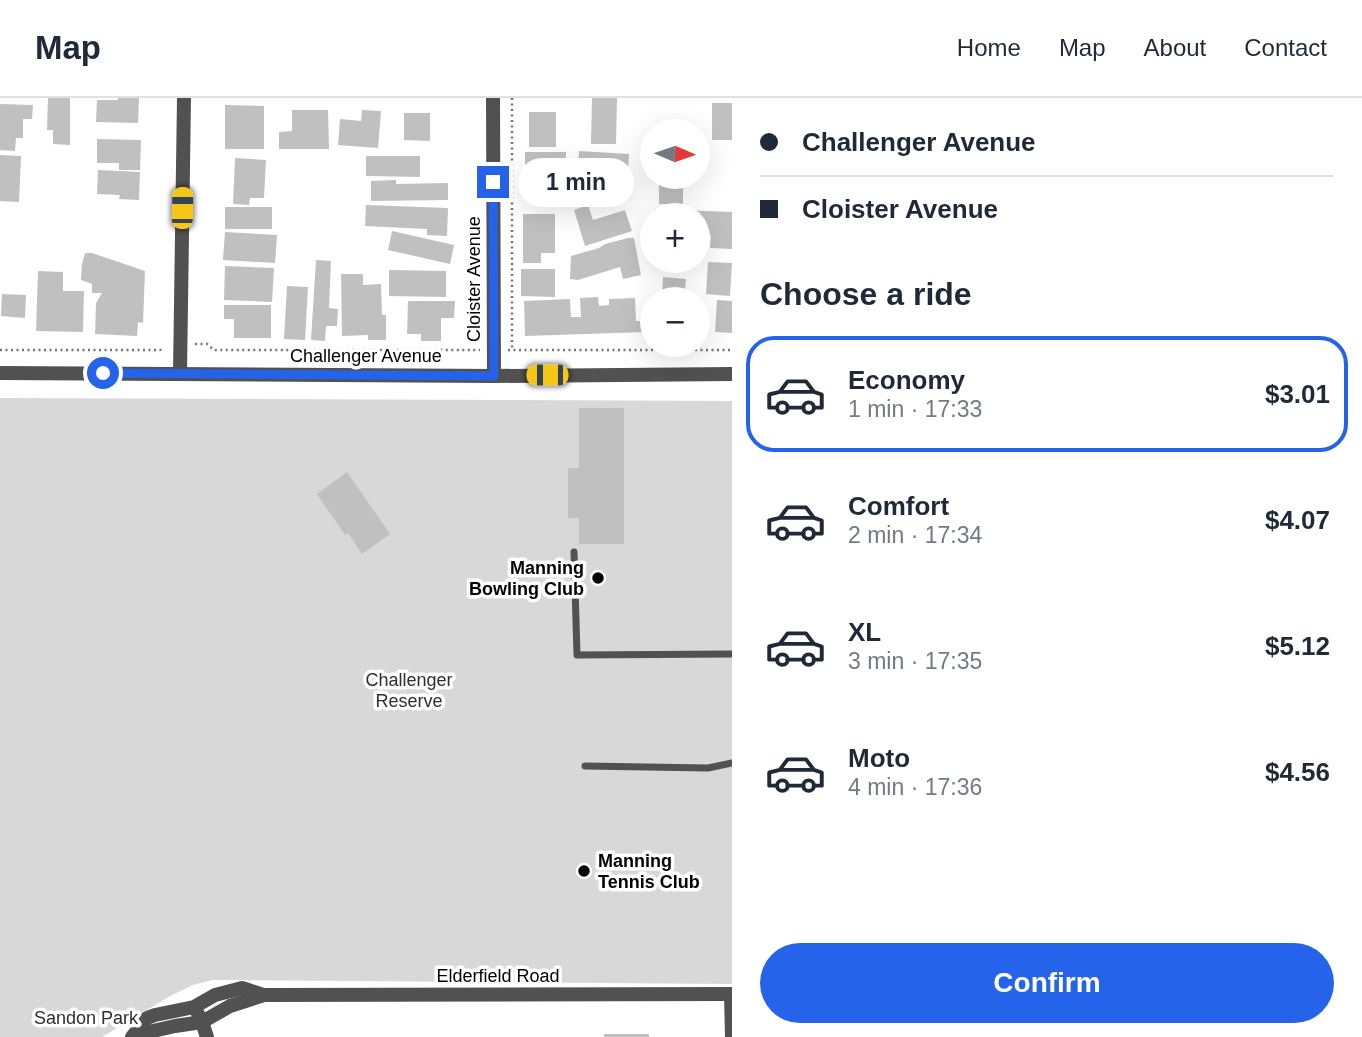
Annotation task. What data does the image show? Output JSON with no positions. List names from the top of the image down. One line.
{"streets":{"street":["Cloister Avenue","Challenger Avenue","Elderfield Road"]},"crossings":[["Cloister Avenue","Challenger Avenue"]],"parks":["Challenger Reserve","Sandon Park"],"places":["Manning Bowling Club","Manning Tennis Club"],"north":"right","page":{"header":"Map","nav":["Home","Map","About","Contact"],"banner":["Challenger Avenue","Cloister Avenue"],"map_buttons":["+","−"],"bubble":"1 min","heading":"Choose a ride","list":[{"name":"Economy","note":"1 min · 17:33","value":"$3.01"},{"name":"Comfort","note":"2 min · 17:34","value":"$4.07"},{"name":"XL","note":"3 min · 17:35","value":"$5.12"},{"name":"Moto","note":"4 min · 17:36","value":"$4.56"}],"buttons":"Confirm"}}
